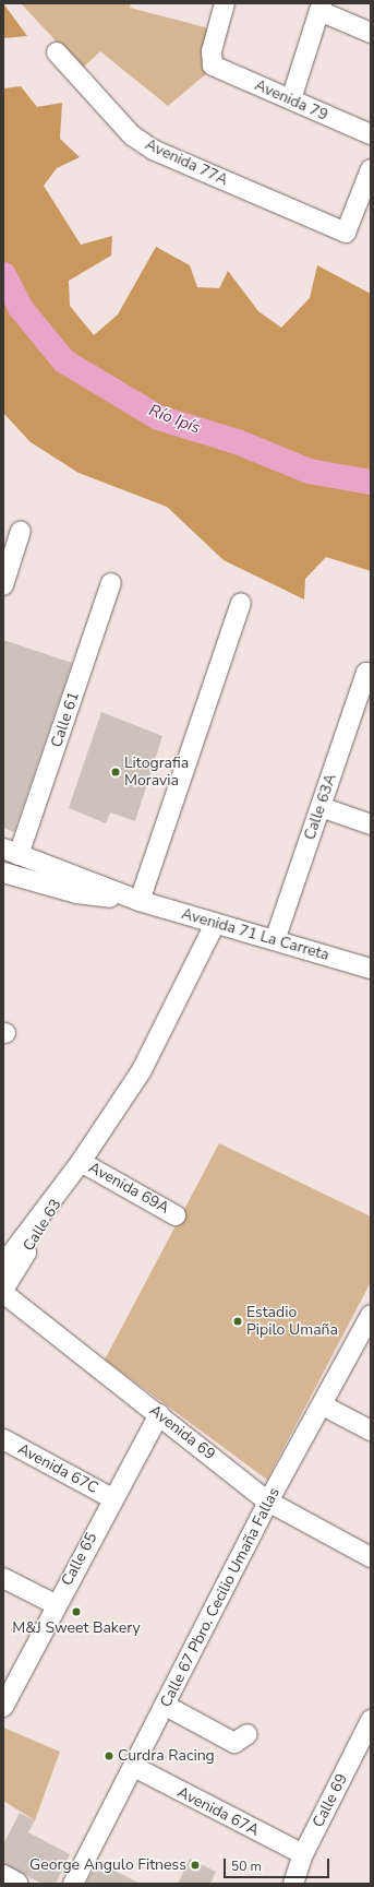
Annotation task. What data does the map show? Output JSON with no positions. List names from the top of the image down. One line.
{"streets":{"street":["Avenida 79","Avenida 77A","Calle 61","Calle 63A","Avenida 71 La Carreta","Avenida 69A","Calle 63","Avenida 69","Avenida 67C","Calle 65","Calle 67 Pbro. Cecilio Umaña Fallas","Calle 69","Avenida 67A"]},"crossings":[["Calle 61","Avenida 71 La Carreta"],["Calle 63A","Avenida 71 La Carreta"],["Avenida 69A","Calle 63"],["Avenida 69","Calle 65"],["Avenida 69","Calle 67 Pbro. Cecilio Umaña Fallas"],["Avenida 67C","Calle 65"],["Calle 67 Pbro. Cecilio Umaña Fallas","Avenida 67A"],["Calle 69","Avenida 67A"]],"water":["Río Ipís"],"places":["Litografia Moravia","Estadio Pipilo Umaña","M&J Sweet Bakery","Curdra Racing","George Angulo Fitness"],"scale_bar":"50 m"}
